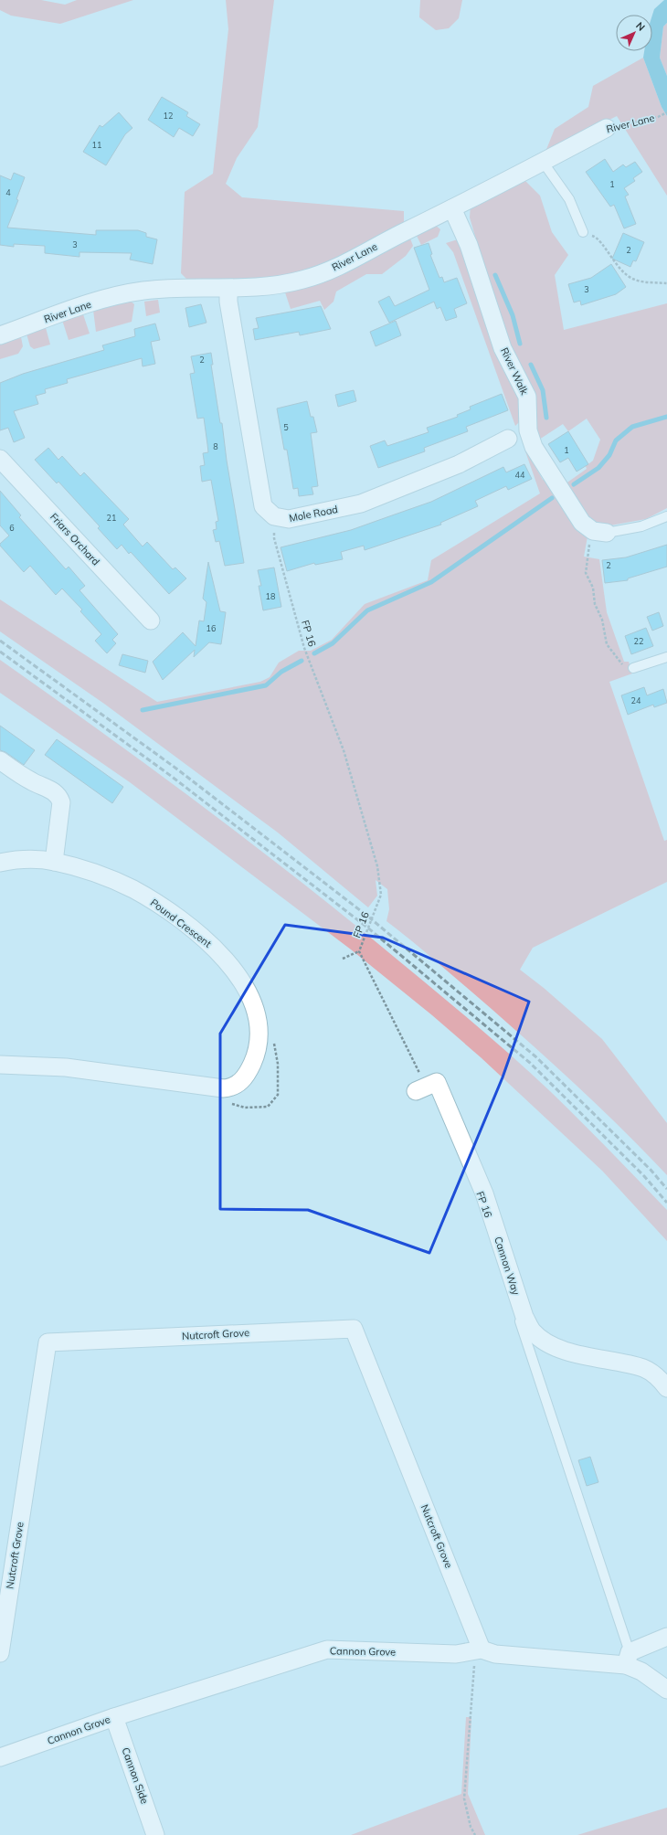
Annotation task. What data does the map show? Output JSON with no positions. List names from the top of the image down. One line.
{"streets":{"street":["River Lane","River Walk","Mole Road","Friars Orchard","Pound Crescent","Cannon Way","Nutcroft Grove","Cannon Grove","Cannon Side"],"path":["FP 16"]},"crossings":[["River Lane","River Walk"],["River Lane","Mole Road"],["Mole Road","FP 16"],["FP 16","Cannon Way"],["Nutcroft Grove","Cannon Grove"],["Cannon Grove","Cannon Side"]],"house_numbers":["12","11","1","4","3","2","3","2","5","8","1","44","21","6","2","18","16","22","24"],"north":"top right"}
